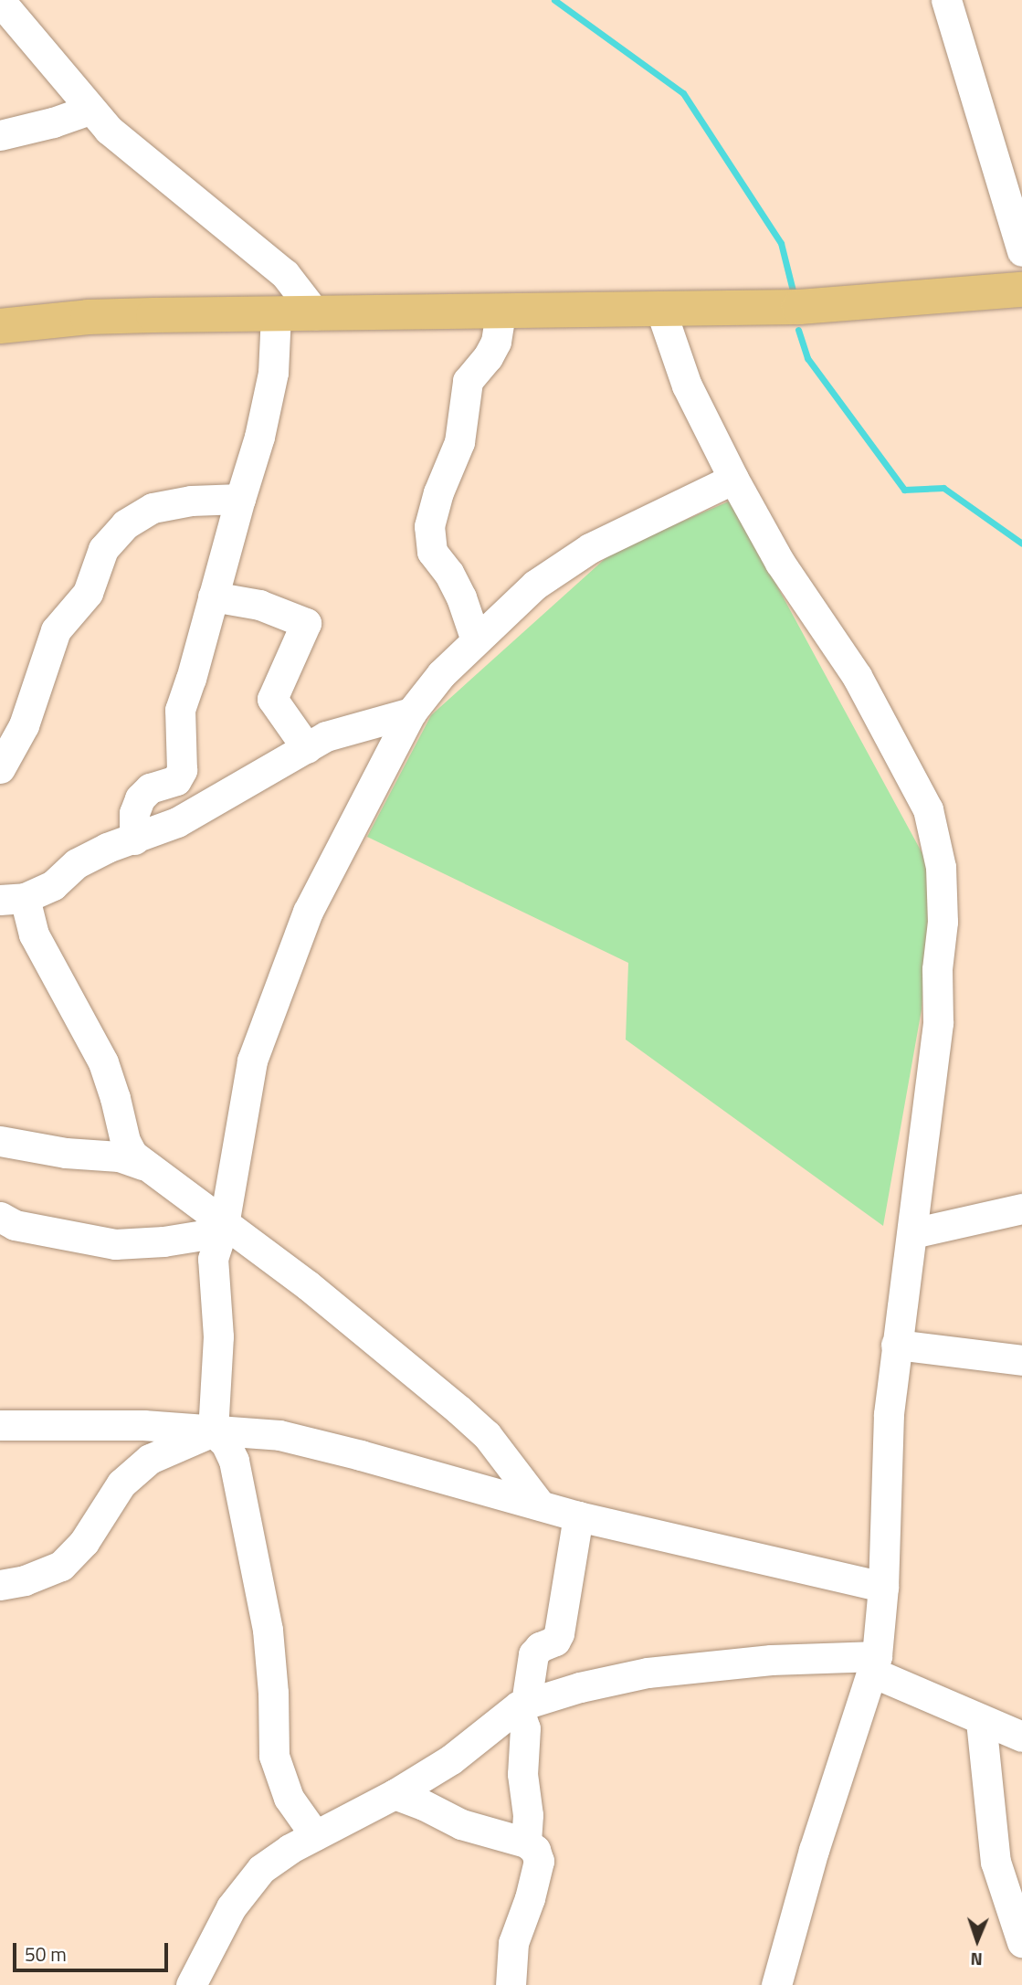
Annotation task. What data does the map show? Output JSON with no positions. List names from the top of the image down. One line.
{"scale_bar":"50 m","north":"bottom"}
